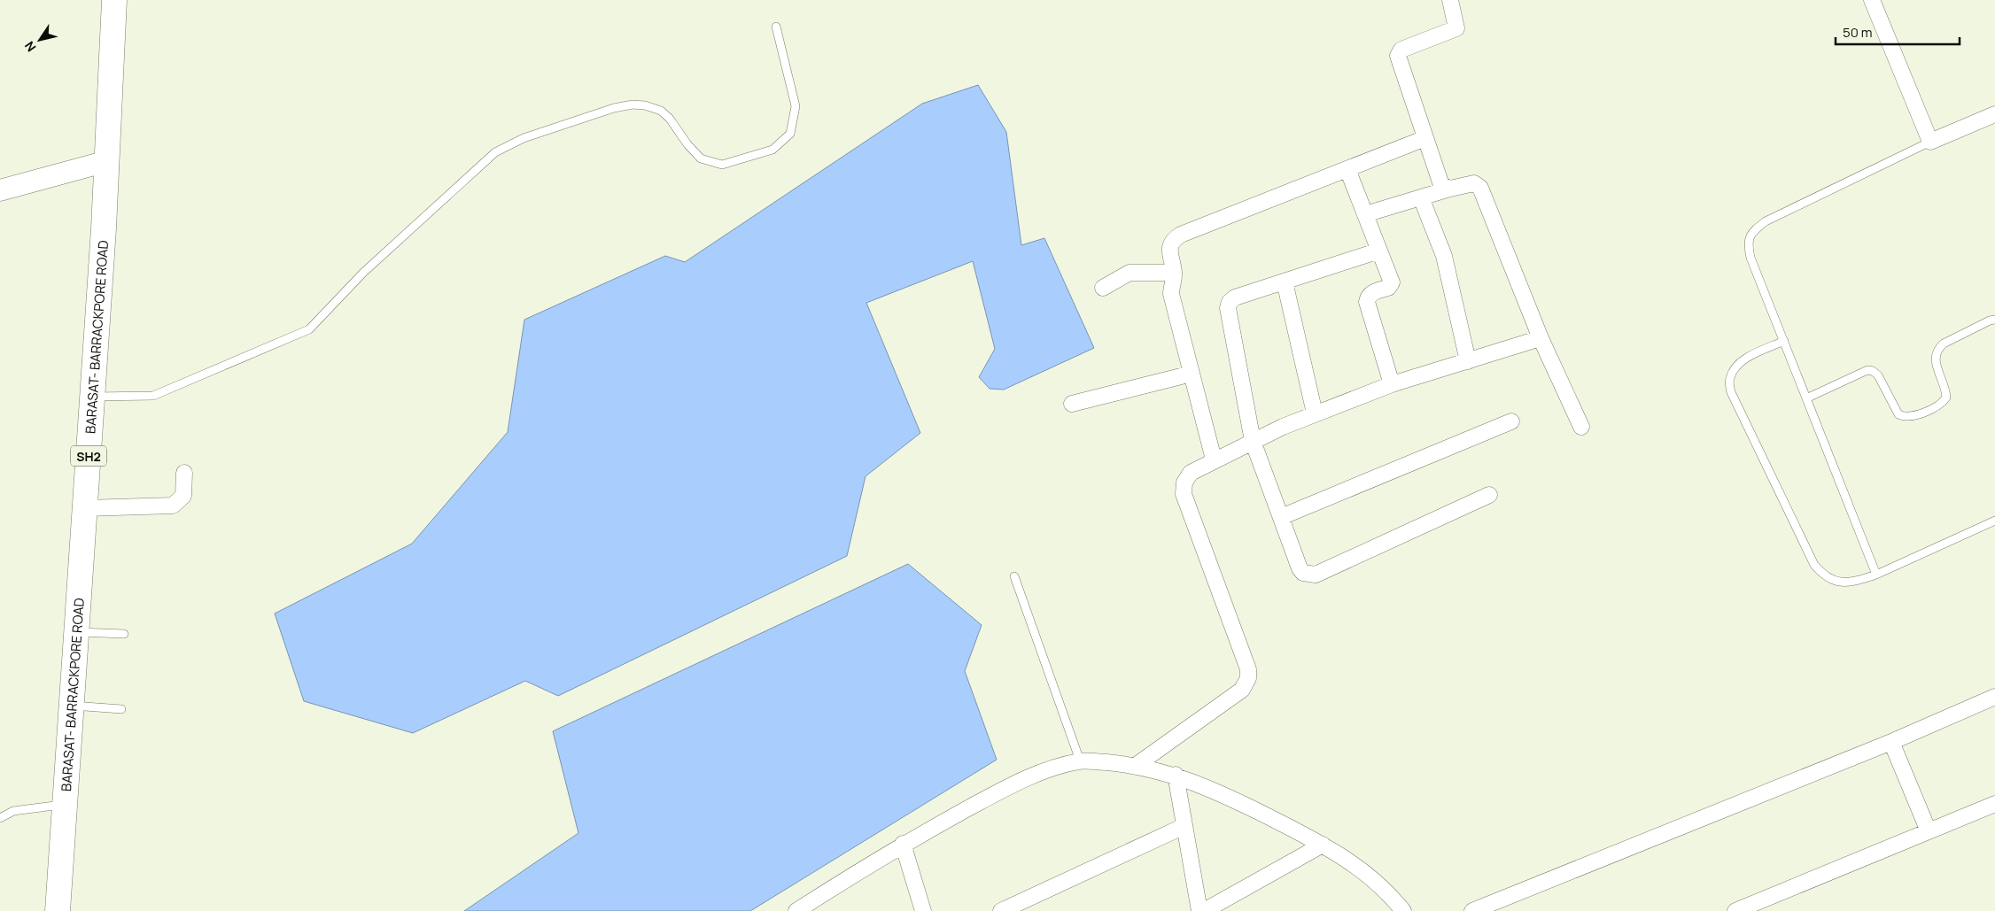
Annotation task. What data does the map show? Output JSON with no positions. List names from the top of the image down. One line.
{"streets":{"main road":["BARASAT- BARRACKPORE ROAD","SH2"]},"scale_bar":"50 m","north":"bottom left"}
